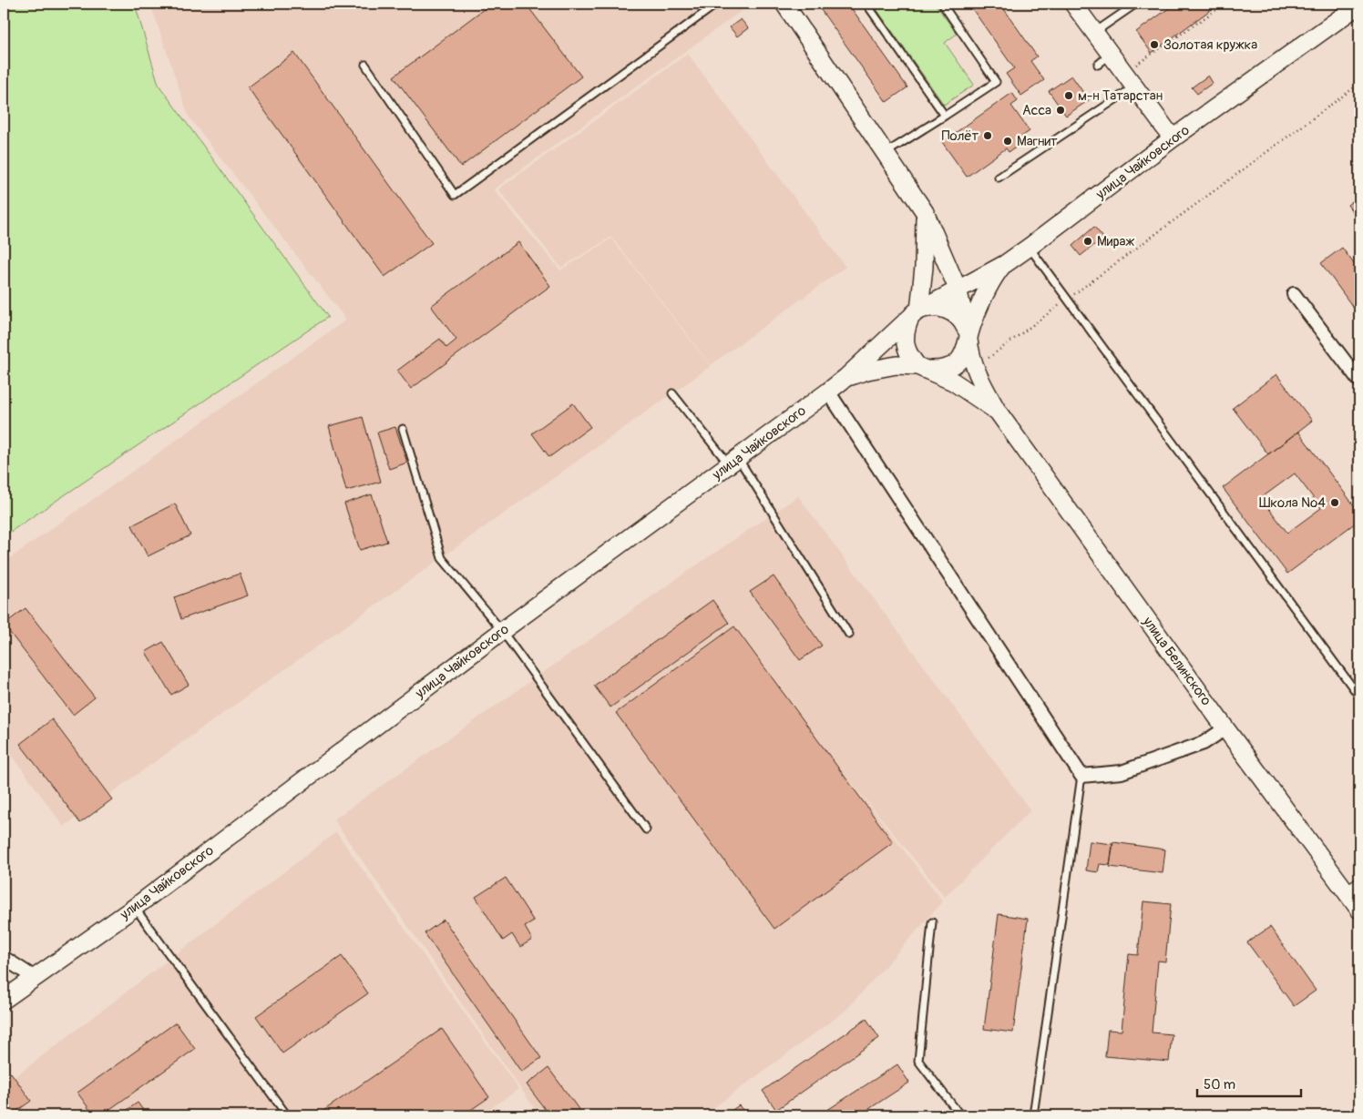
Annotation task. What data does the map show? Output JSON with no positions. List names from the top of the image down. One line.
{"streets":{"main road":["улица Чайковского","улица Белинского"]},"places":["Золотая кружка","м-н Татарстан","Acca","Полёт","Магнит","Мираж","Школа №4"],"scale_bar":"50 m"}
